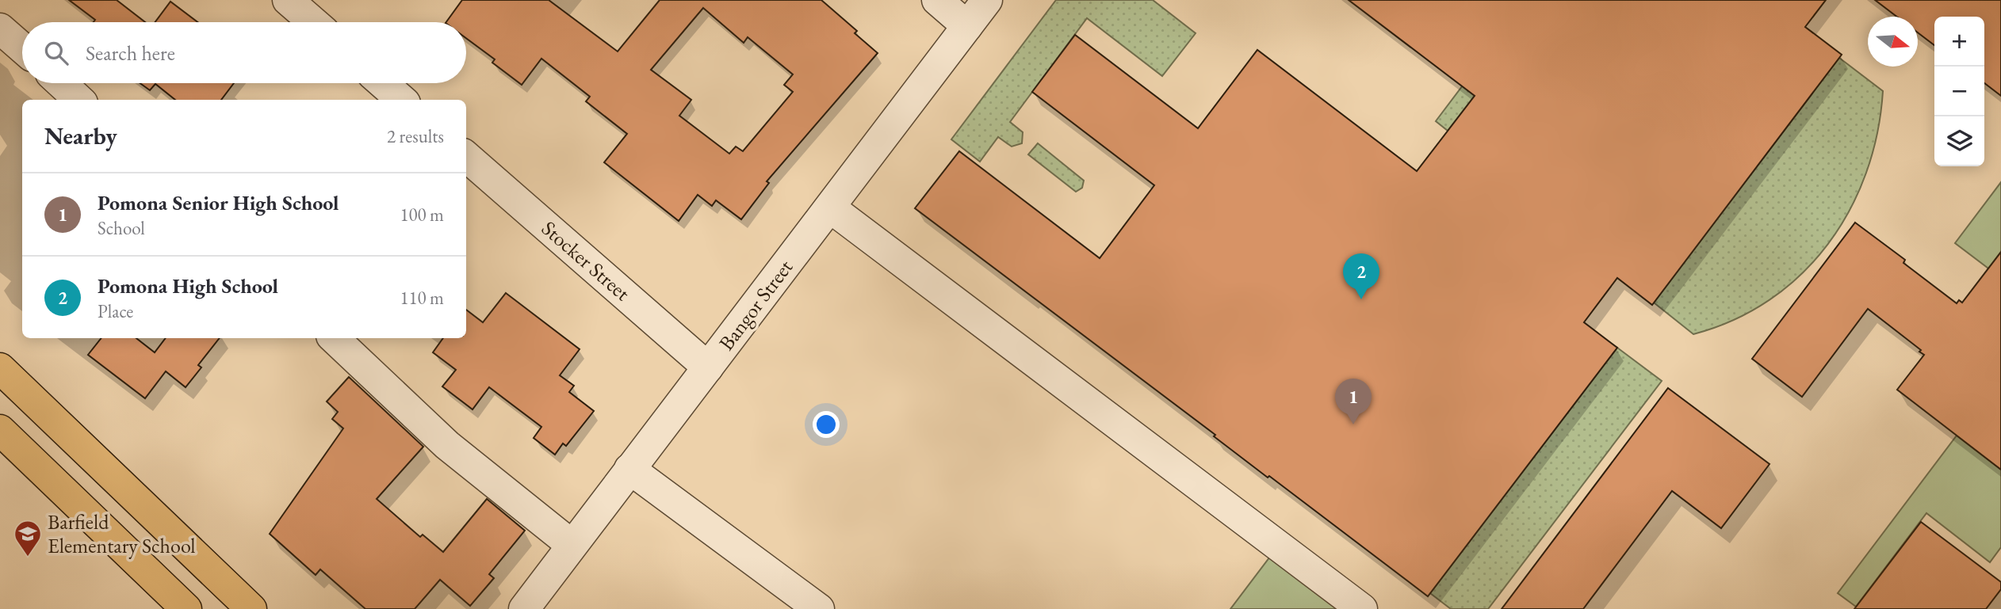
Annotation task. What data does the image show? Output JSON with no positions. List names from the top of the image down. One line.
{"streets":{"street":["Stocker Street","Bangor Street"]},"crossings":[["Stocker Street","Bangor Street"]],"places":{"school or university":["Barfield Elementary School"]},"north":"right","page":{"map_buttons":["+","−"],"search":"Search here","heading":["Nearby","2 results"],"list":[{"mark":"1","name":"Pomona Senior High School","note":"School","value":"100 m"},{"mark":"2","name":"Pomona High School","note":"Place","value":"110 m"}],"pins":["2","1"]}}
